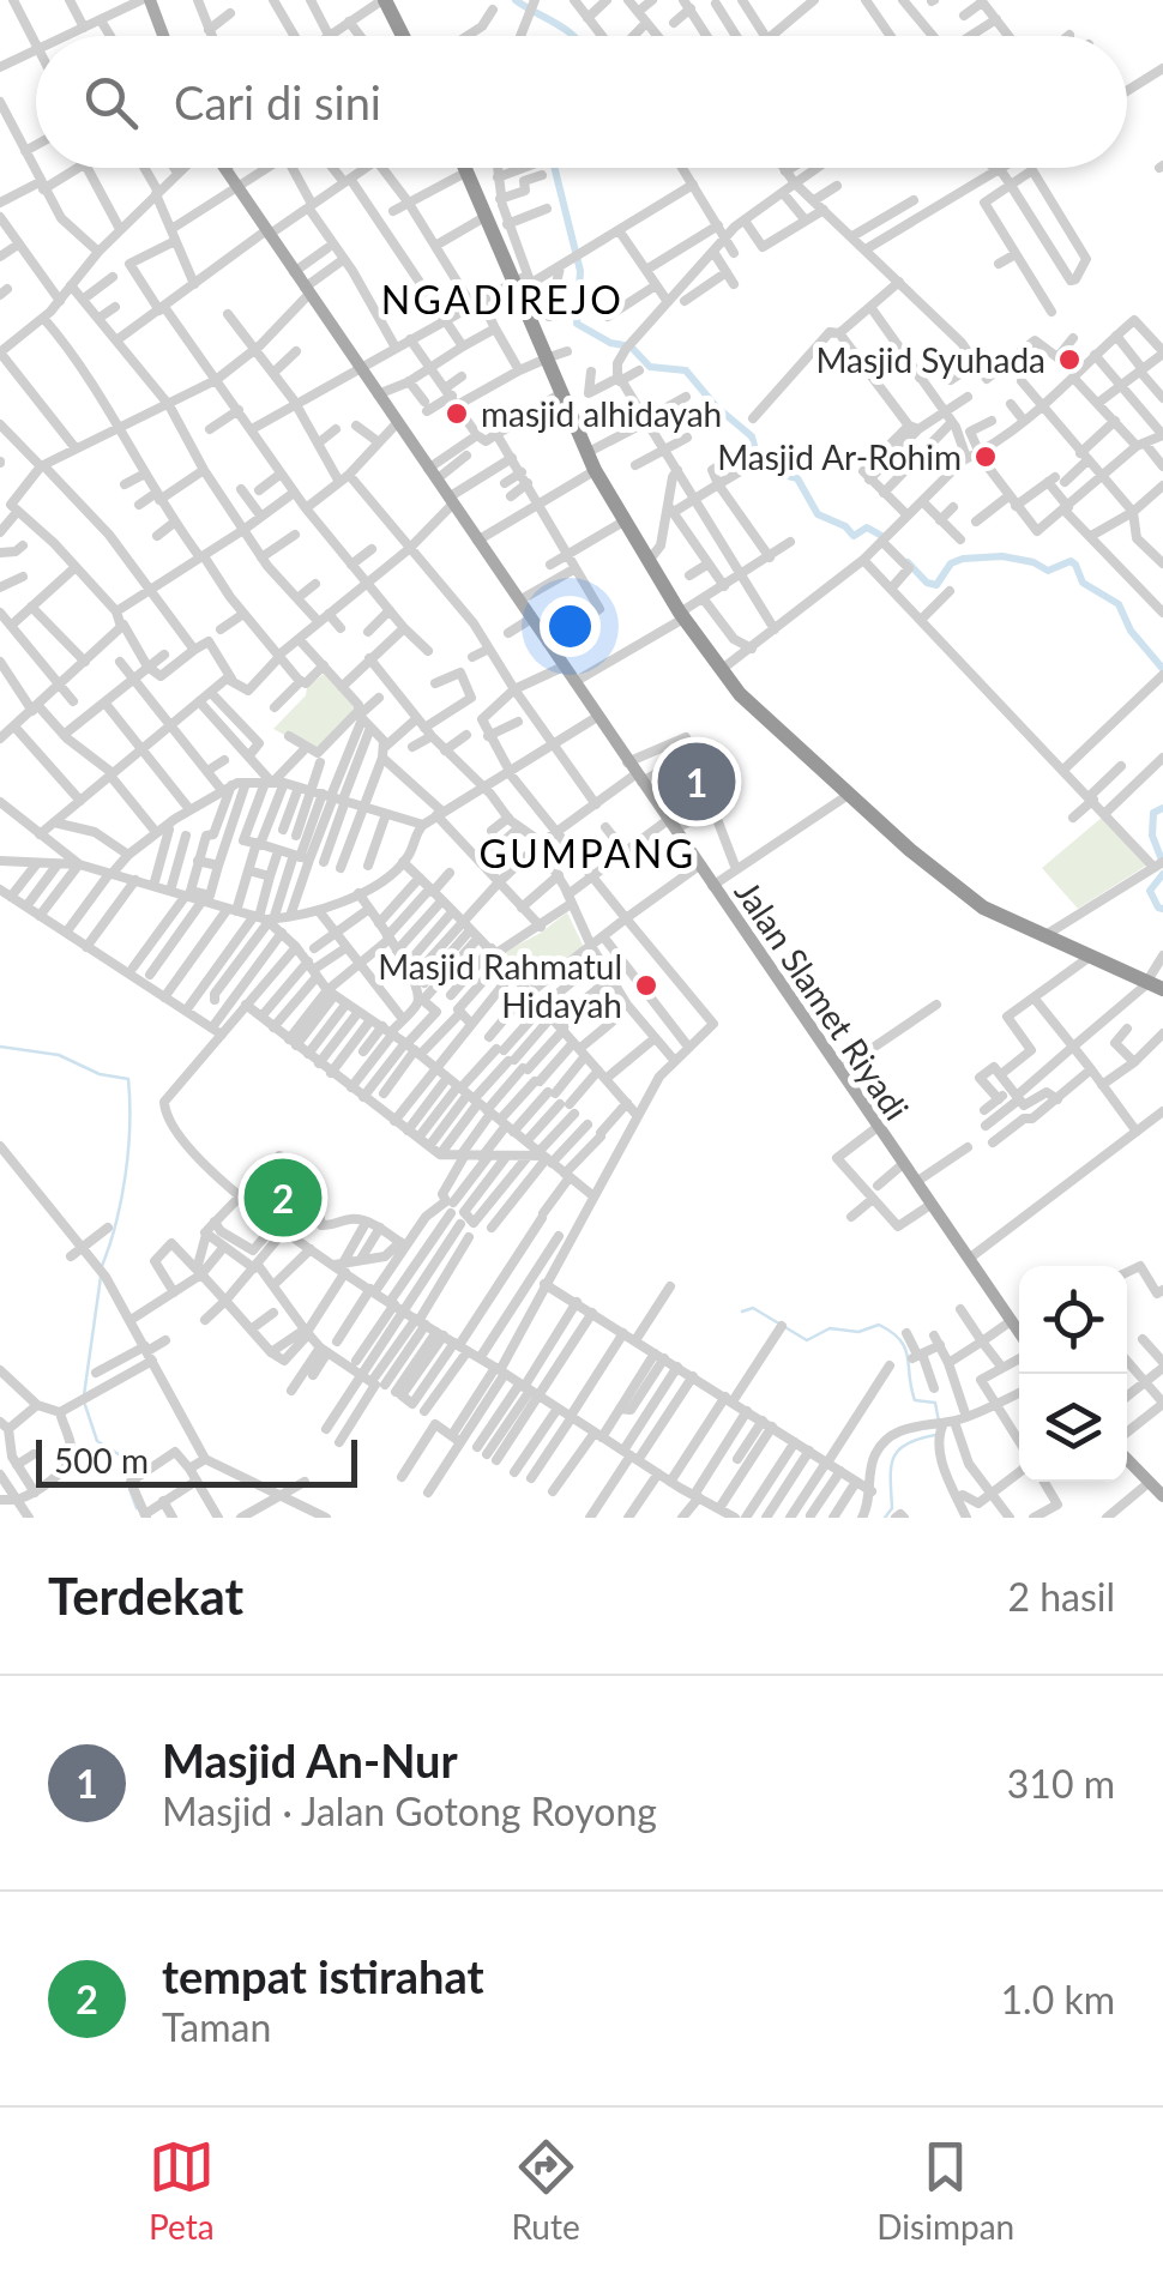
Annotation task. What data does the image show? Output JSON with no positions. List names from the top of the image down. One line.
{"streets":{"main road":["Jalan Slamet Riyadi"]},"districts":["NGADIREJO","GUMPANG"],"places":["Masjid Syuhada","masjid alhidayah","Masjid Ar-Rohim","Masjid Rahmatul Hidayah"],"scale_bar":"500 m","page":{"search":"Cari di sini","pins":["1","2"],"scale":"500 m","heading":["Terdekat","2 hasil"],"list":[{"mark":"1","name":"Masjid An-Nur","note":"Masjid · Jalan Gotong Royong","value":"310 m"},{"mark":"2","name":"tempat istirahat","note":"Taman","value":"1.0 km"}],"nav":["Peta","Rute","Disimpan"]}}
